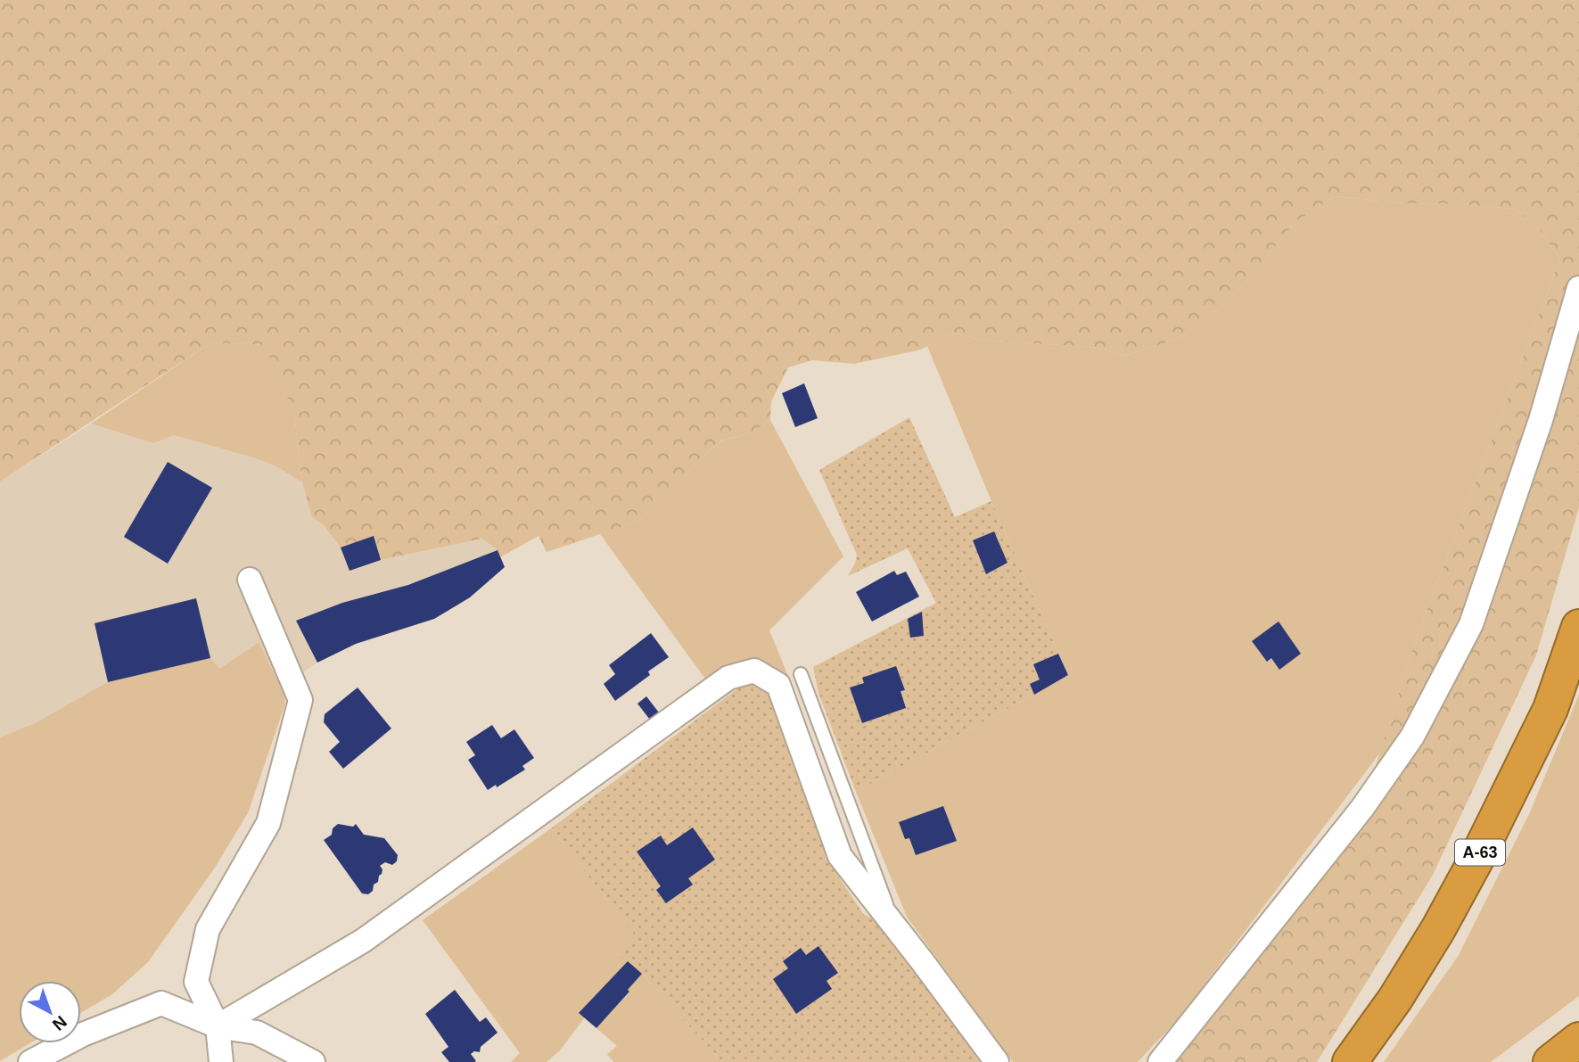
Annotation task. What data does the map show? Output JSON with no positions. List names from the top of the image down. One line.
{"streets":{"highway":["A-63"]},"north":"bottom right"}
